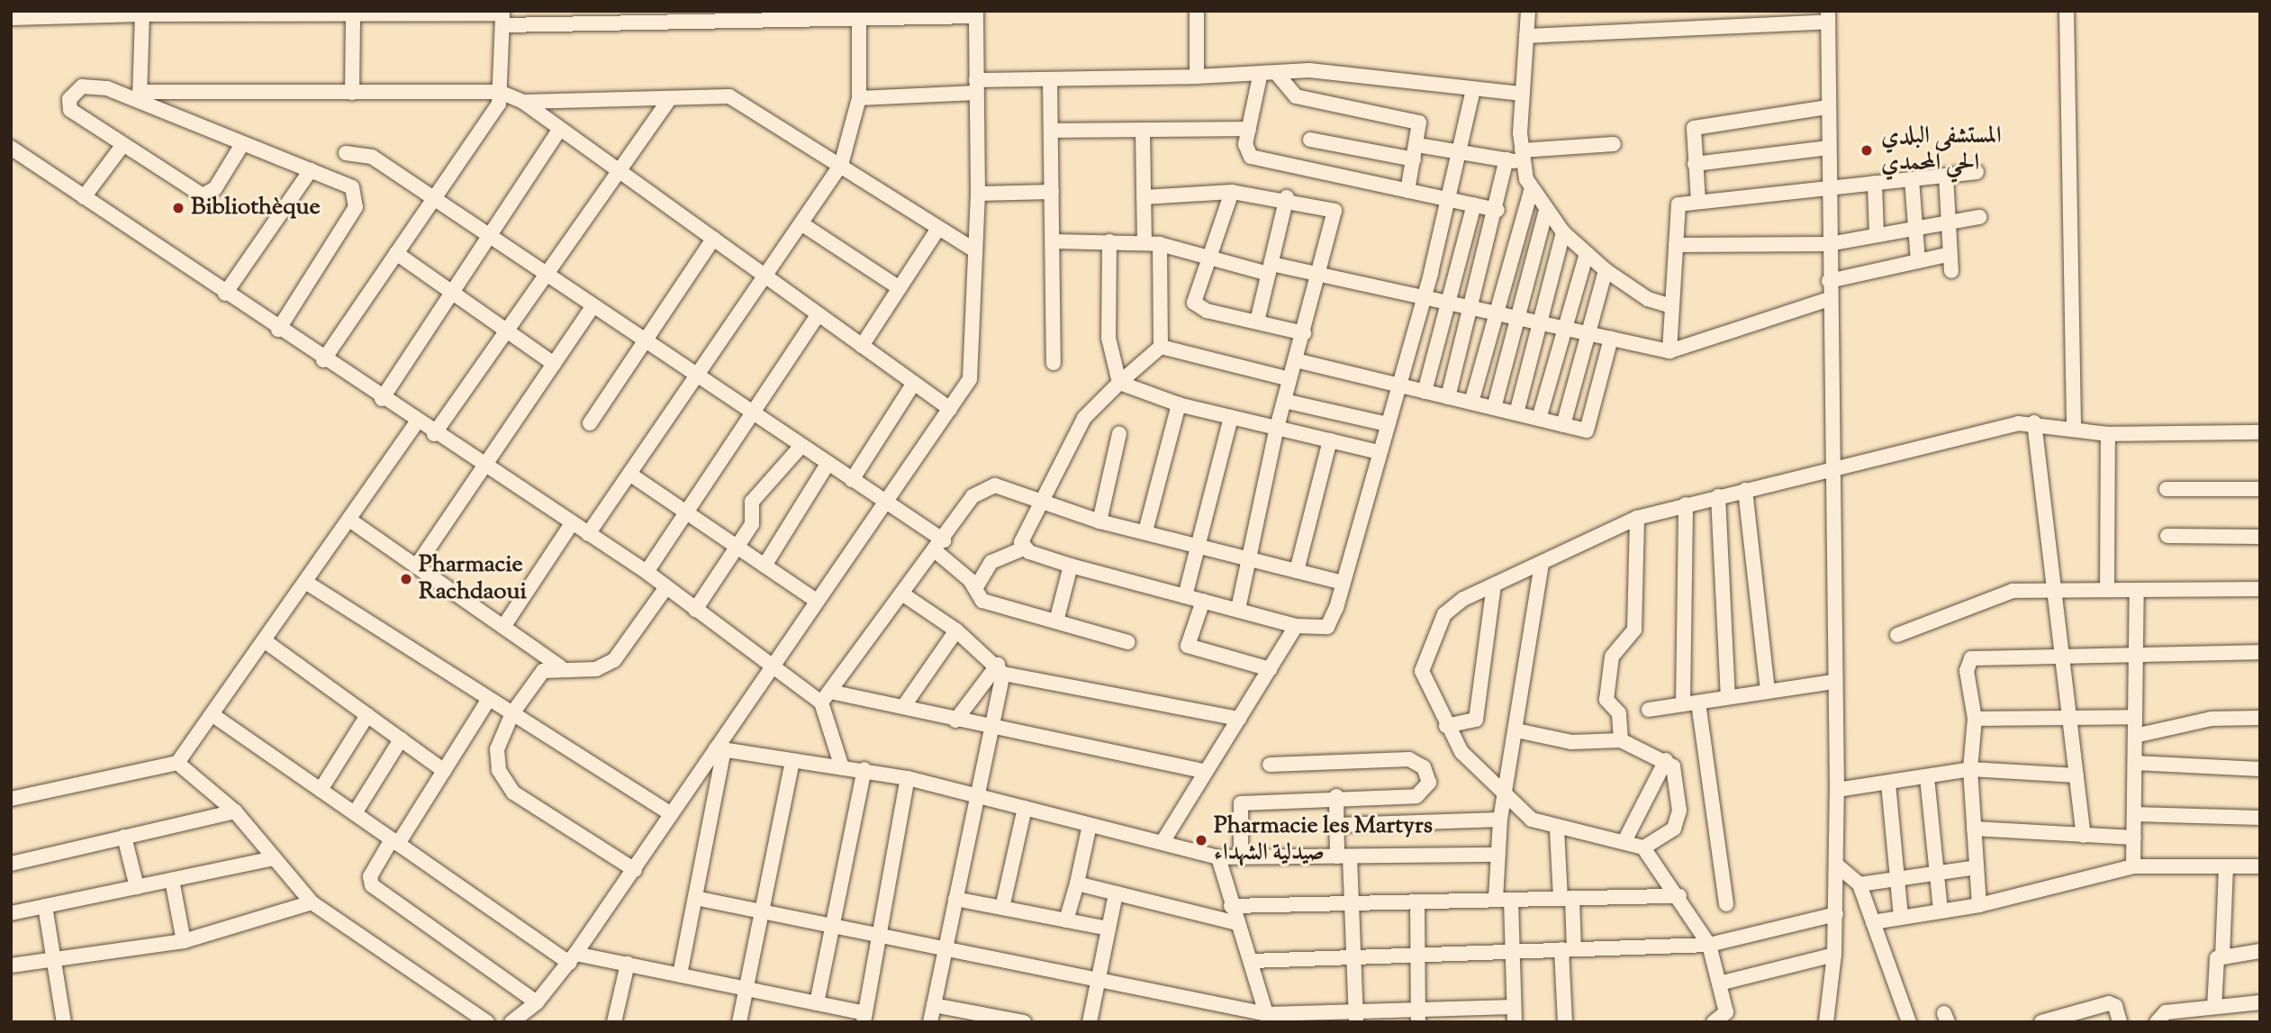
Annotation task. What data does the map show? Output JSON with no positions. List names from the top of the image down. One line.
{"places":["المستشفى البلدي الحي المحمدي","Bibliothèque","Pharmacie Rachdaoui","Pharmacie les Martyrs صيدلية الشهداء"]}
